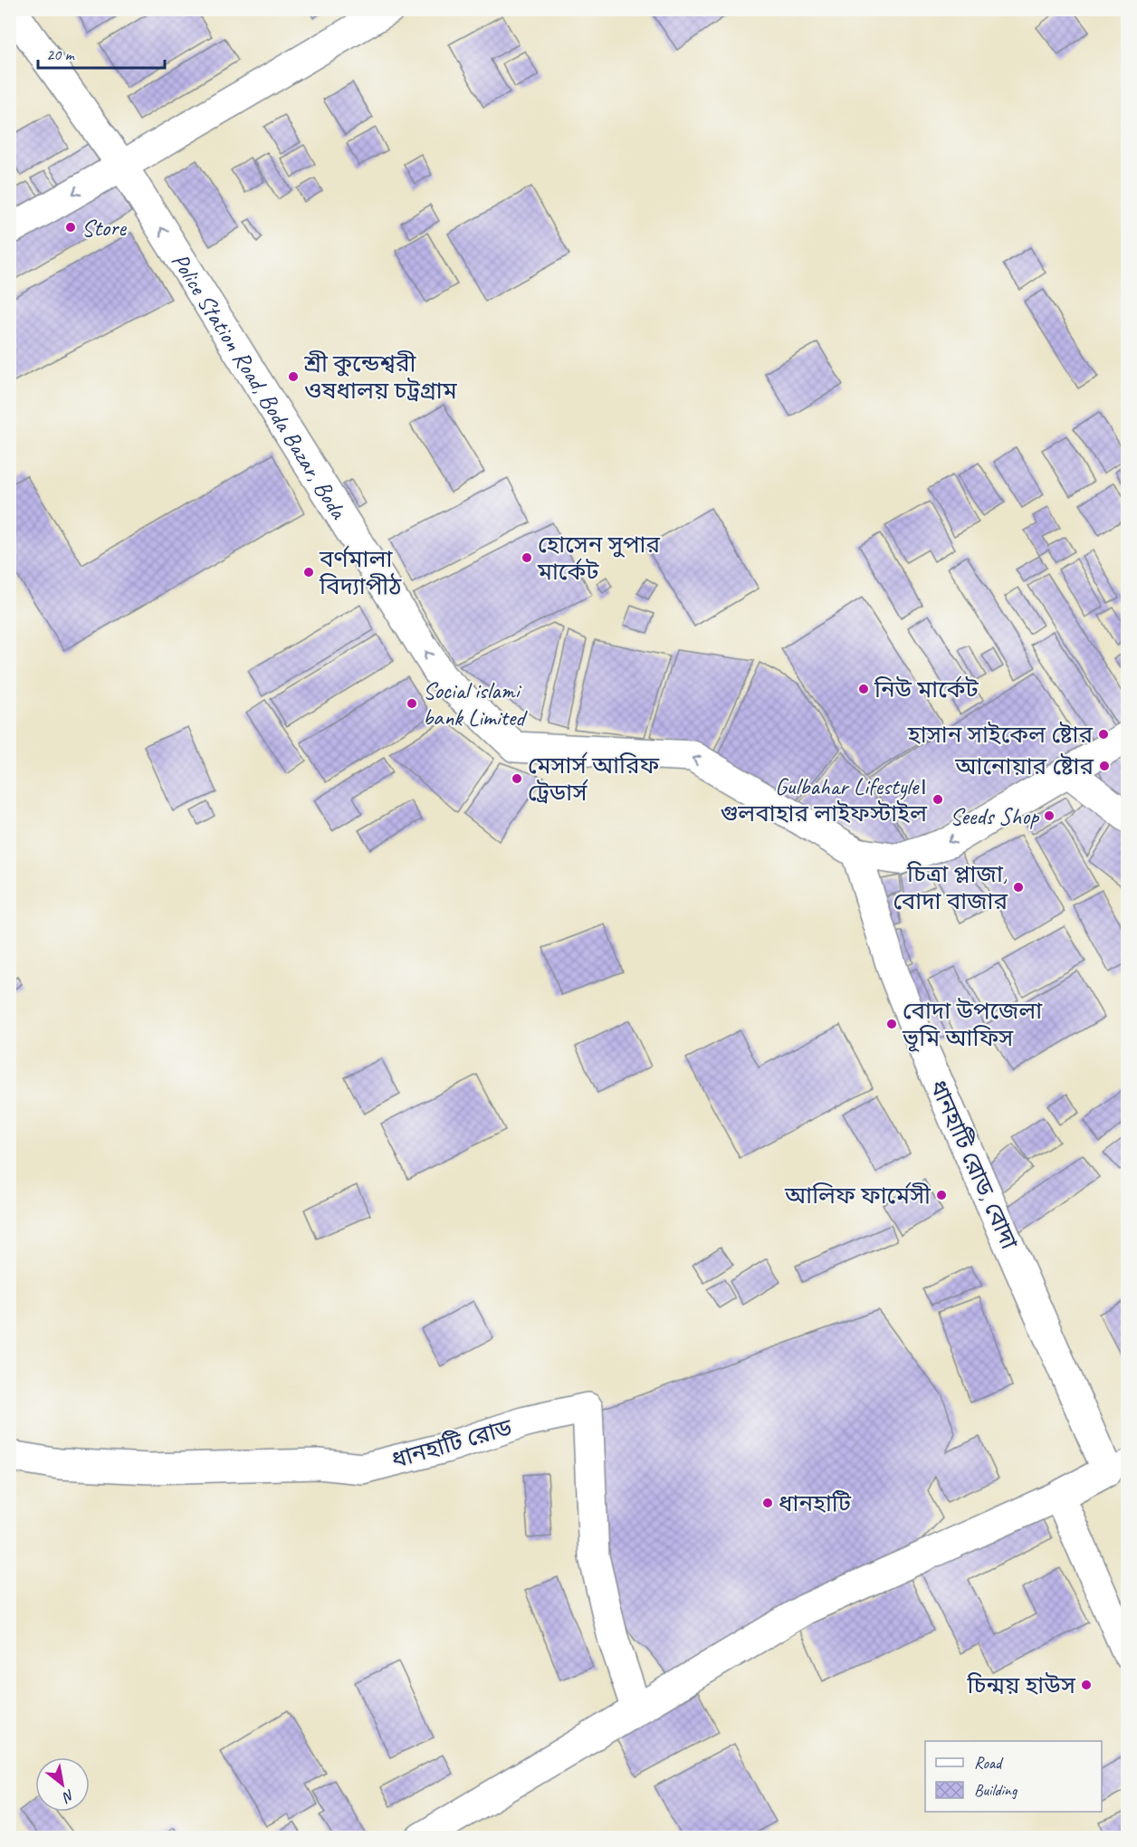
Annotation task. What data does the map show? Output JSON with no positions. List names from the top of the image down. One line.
{"streets":{"street":["Police Station Road, Boda Bazar, Boda","ধানহাটি রোড, বোদা","ধানহাটি রোড"]},"crossings":[["Police Station Road, Boda Bazar, Boda","ধানহাটি রোড, বোদা"]],"one_way":["Police Station Road, Boda Bazar, Boda"],"places":["Store","শ্রী কুন্ডেশ্বরী ওষধালয় চট্রগ্রাম","হোসেন সুপার মার্কেট","বর্ণমালা বিদ্যাপীঠ","নিউ মার্কেট","Social islami bank Limited","হাসান সাইকেল ষ্টোর","আনোয়ার ষ্টোর","মেসার্স আরিফ ট্রেডার্স","Gulbahar Lifestyle। গুলবাহার লাইফস্টাইল","Seeds Shop","চিত্রা প্লাজা, বোদা বাজার","বোদা উপজেলা ভূমি আফিস","আলিফ ফার্মেসী","ধানহাটি","চিন্ময় হাউস"],"legend":["Road","Building"],"scale_bar":"20 m","north":"bottom right"}
